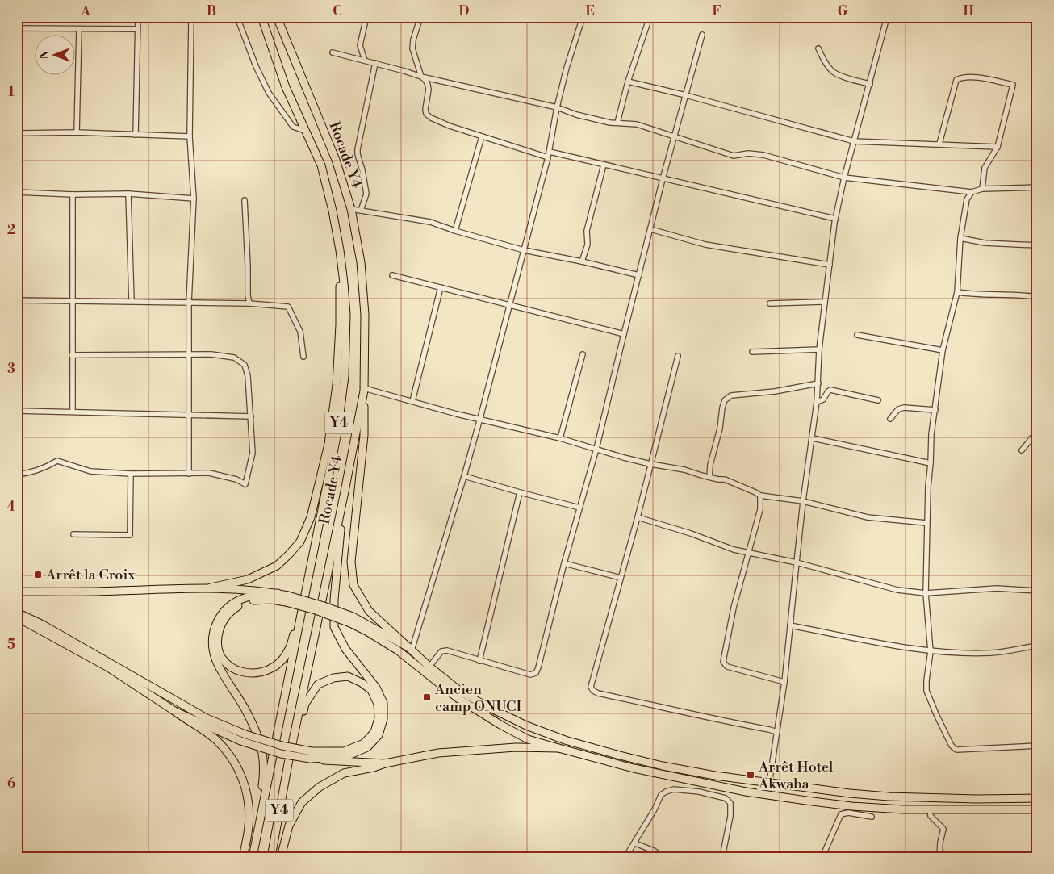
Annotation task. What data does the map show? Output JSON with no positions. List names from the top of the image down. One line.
{"streets":{"main road":["Rocade Y4","Y4"]},"places":{"transit":["Arrêt la Croix","Ancien camp ONUCI","Arrêt Hotel Akwaba"]},"north":"left","grid":{"columns":["A","B","C","D","E","F","G","H"],"rows":["1","2","3","4","5","6"]}}
